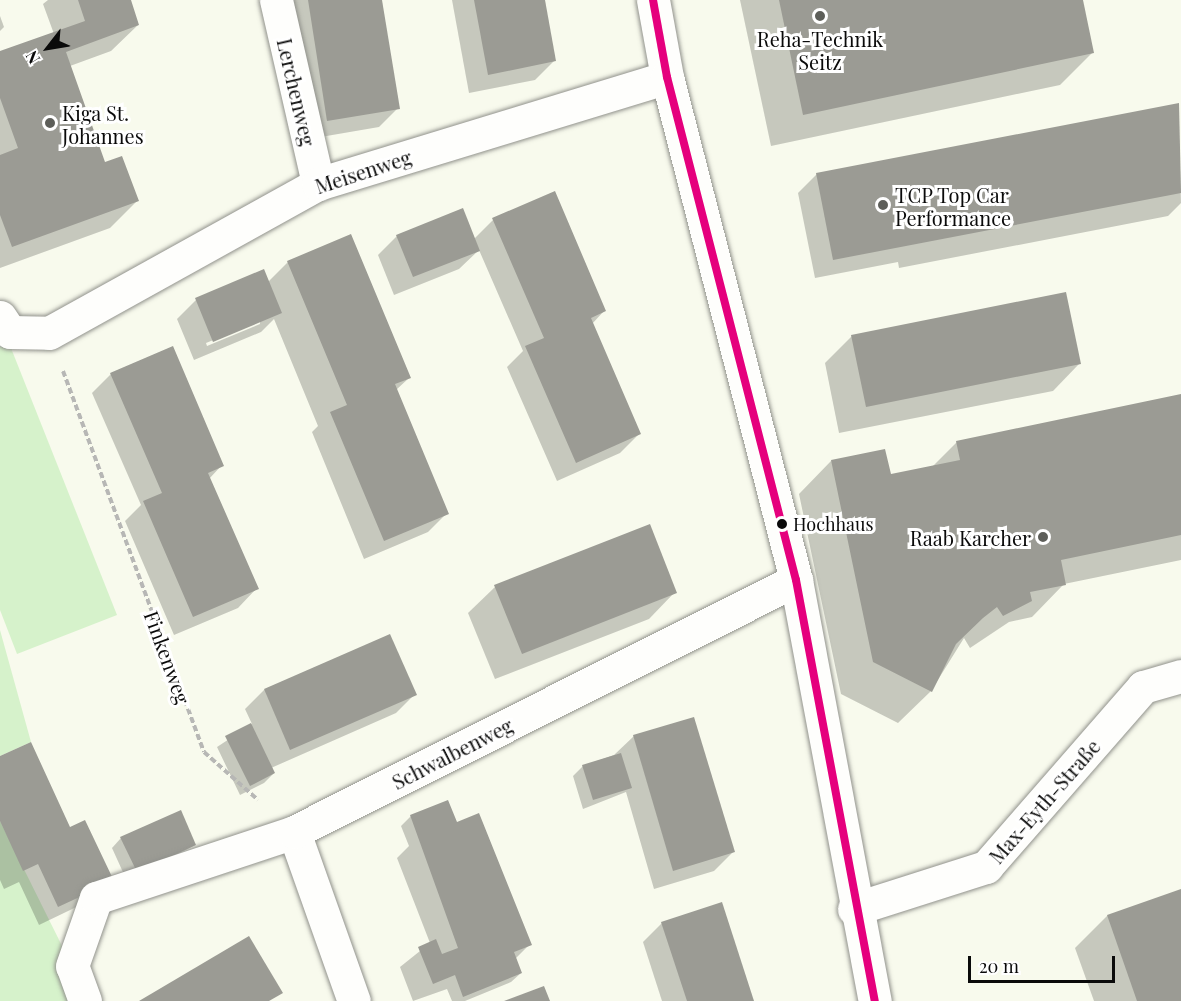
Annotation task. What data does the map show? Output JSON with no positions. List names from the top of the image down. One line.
{"streets":{"street":["Lerchenweg","Meisenweg","Schwalbenweg","Max-Eyth-Straße"],"path":["Finkenweg"]},"crossings":[["Lerchenweg","Meisenweg"],["Meisenweg","Finkenweg"],["Finkenweg","Schwalbenweg"]],"places":["Reha-Technik Seitz","Kiga St. Johannes","TCP Top Car Performance","Hochhaus","Raab Karcher"],"scale_bar":"20 m","north":"bottom left"}
